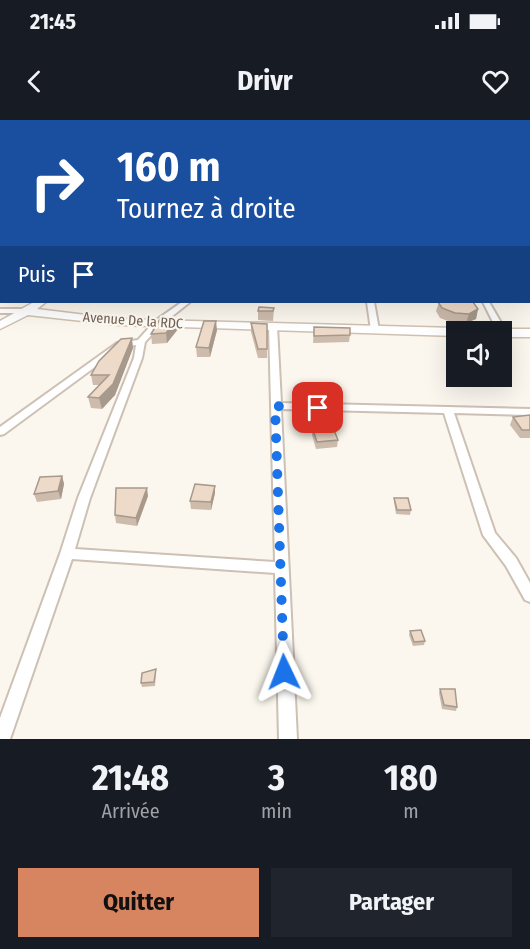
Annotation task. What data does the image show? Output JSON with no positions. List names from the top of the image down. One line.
{"streets":{"street":["Avenue De la RDC"]},"page":{"status":"21:45","header":"Drivr","turn":["160 m","Tournez à droite"],"then":"Puis","eta":["21:48","Arrivée","3","min","180","m"],"buttons":["Quitter","Partager"]}}
